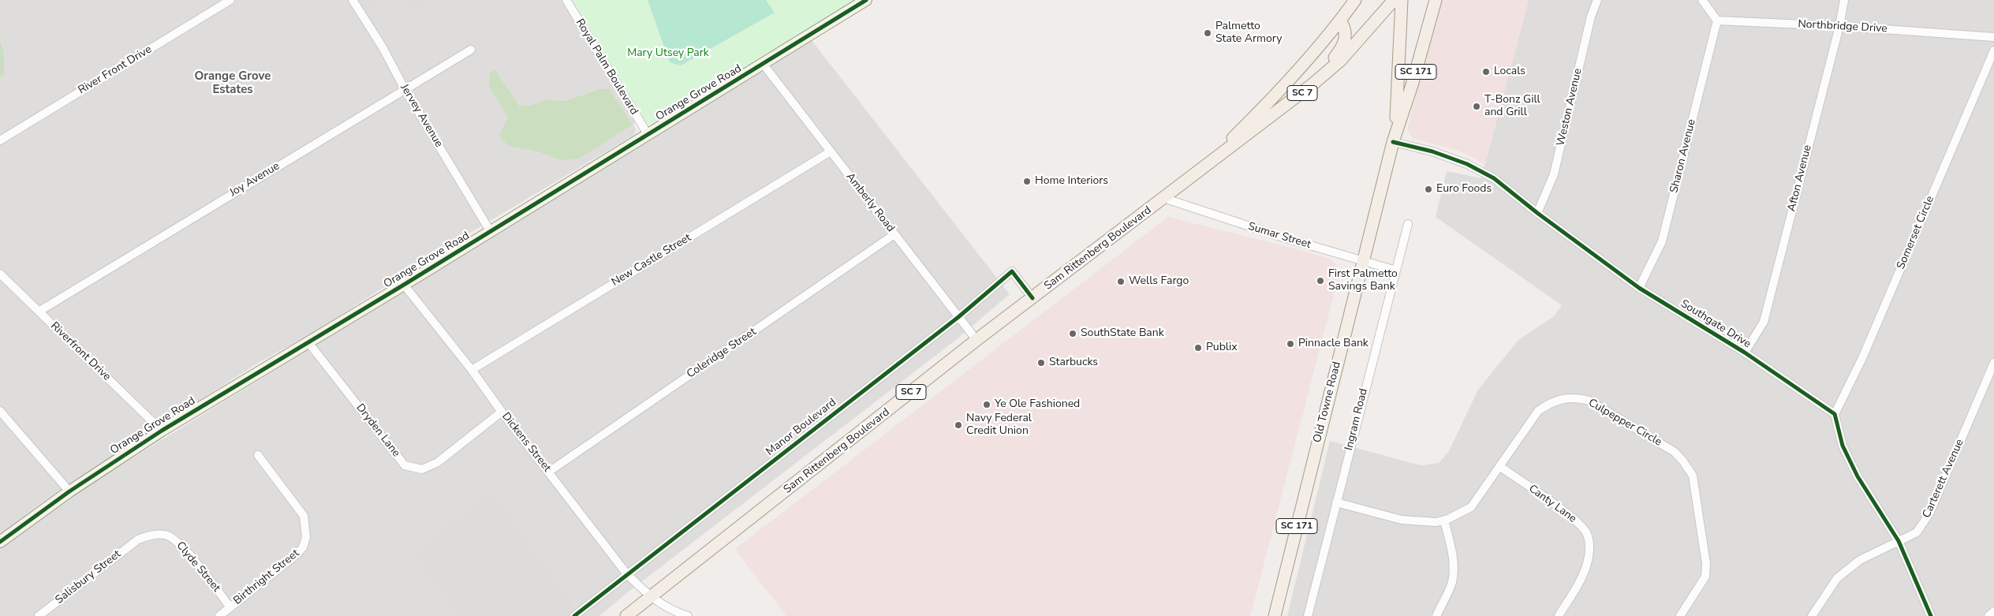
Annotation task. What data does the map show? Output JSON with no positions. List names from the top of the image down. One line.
{"streets":{"main road":["SC 171","SC 7","Sam Rittenberg Boulevard","Old Towne Road"],"street":["Northbridge Drive","Royal Palm Boulevard","River Front Drive","Orange Grove Road","Weston Avenue","Jervey Avenue","Sharon Avenue","Afton Avenue","Joy Avenue","Amberly Road","Somerset Circle","Sumar Street","New Castle Street","Southgate Drive","Riverfront Drive","Coleridge Street","Ingram Road","Culpepper Circle","Manor Boulevard","Dryden Lane","Dickens Street","Carterett Avenue","Canty Lane","Clyde Street","Salisbury Street","Birthright Street"]},"crossings":[["Northbridge Drive","Sharon Avenue"],["Northbridge Drive","Afton Avenue"],["Royal Palm Boulevard","Orange Grove Road"],["Orange Grove Road","Jervey Avenue"],["Orange Grove Road","Amberly Road"],["Orange Grove Road","Riverfront Drive"],["Orange Grove Road","Dryden Lane"],["Orange Grove Road","Dickens Street"],["Weston Avenue","Southgate Drive"],["Jervey Avenue","Joy Avenue"],["Sharon Avenue","Southgate Drive"],["Afton Avenue","Southgate Drive"],["Joy Avenue","Riverfront Drive"],["Amberly Road","Sam Rittenberg Boulevard"],["Amberly Road","New Castle Street"],["Amberly Road","Coleridge Street"],["Amberly Road","Manor Boulevard"],["Somerset Circle","Southgate Drive"],["Sumar Street","Sam Rittenberg Boulevard"],["Sumar Street","Old Towne Road"],["Sumar Street","Ingram Road"],["Sam Rittenberg Boulevard","Manor Boulevard"],["Sam Rittenberg Boulevard","Dickens Street"],["New Castle Street","Dickens Street"],["Southgate Drive","Old Towne Road"],["Coleridge Street","Dickens Street"],["Ingram Road","Culpepper Circle"],["Culpepper Circle","Canty Lane"],["Manor Boulevard","Dickens Street"],["Dryden Lane","Dickens Street"],["Clyde Street","Salisbury Street"],["Clyde Street","Birthright Street"]],"districts":["Orange Grove Estates"],"parks":["Mary Utsey Park"],"places":["Palmetto State Armory","Locals","T-Bonz Gill and Grill","Home Interiors","Euro Foods","First Palmetto Savings Bank","Wells Fargo","SouthState Bank","Pinnacle Bank","Publix","Starbucks","Ye Ole Fashioned","Navy Federal Credit Union"]}
